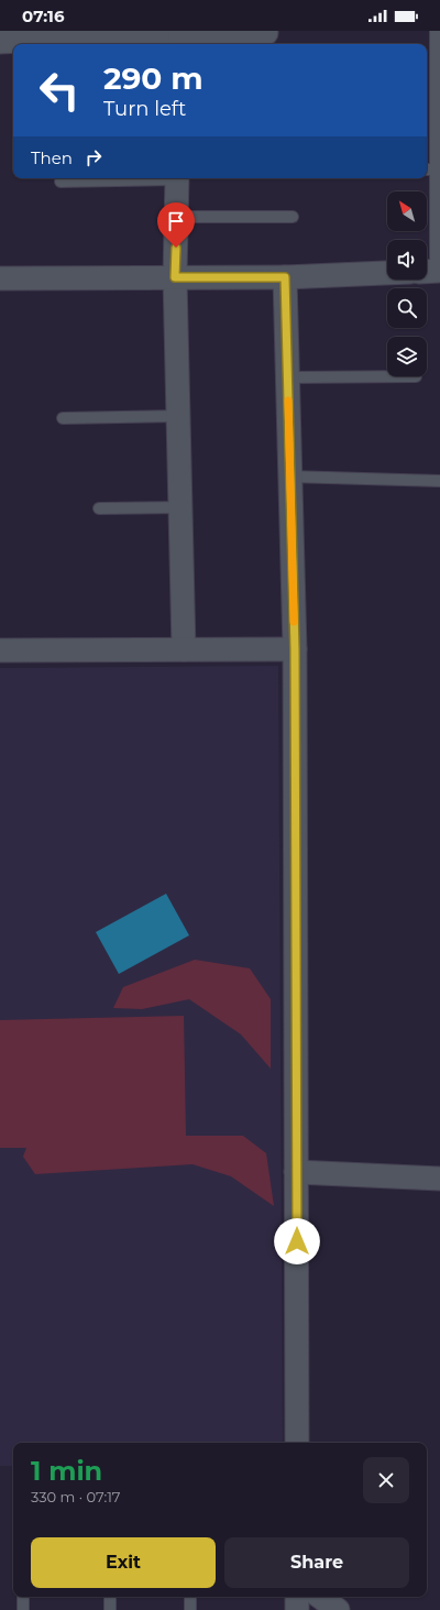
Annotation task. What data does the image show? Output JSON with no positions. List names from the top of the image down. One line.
{"north":"top left","page":{"status":"07:16","turn":["290 m","Turn left"],"then":"Then","heading":["1 min","330 m · 07:17"],"buttons":["Exit","Share"]}}
